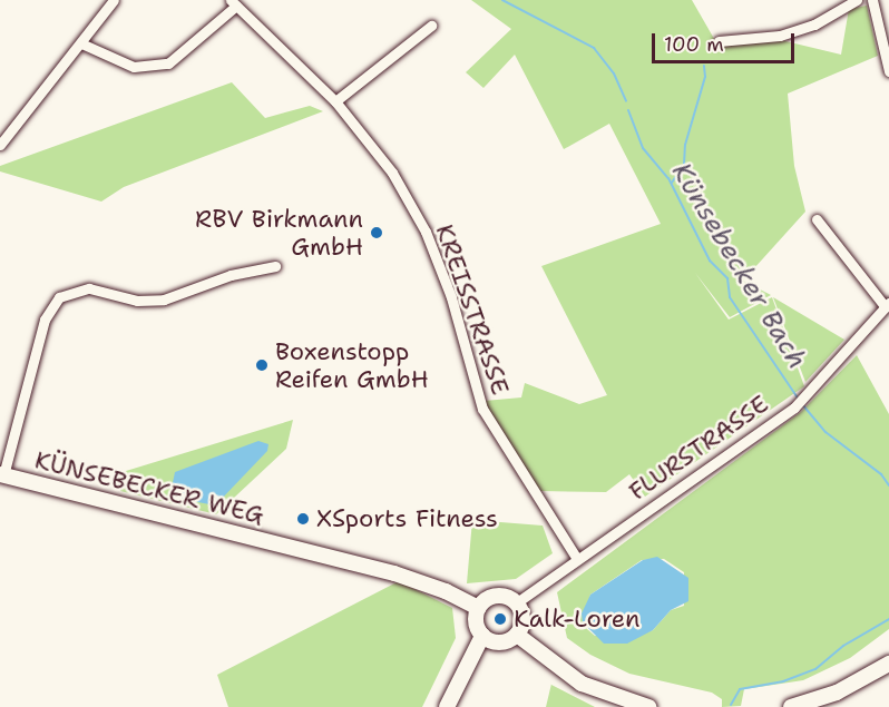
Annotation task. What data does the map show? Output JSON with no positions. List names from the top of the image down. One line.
{"streets":{"street":["KREISSTRASSE","FLURSTRASSE","KÜNSEBECKER WEG"]},"crossings":[["KREISSTRASSE","FLURSTRASSE"],["FLURSTRASSE","KÜNSEBECKER WEG"]],"water":["Künsebecker Bach"],"places":["RBV Birkmann GmbH","Boxenstopp Reifen GmbH","XSports Fitness","Kalk-Loren"],"scale_bar":"100 m"}
